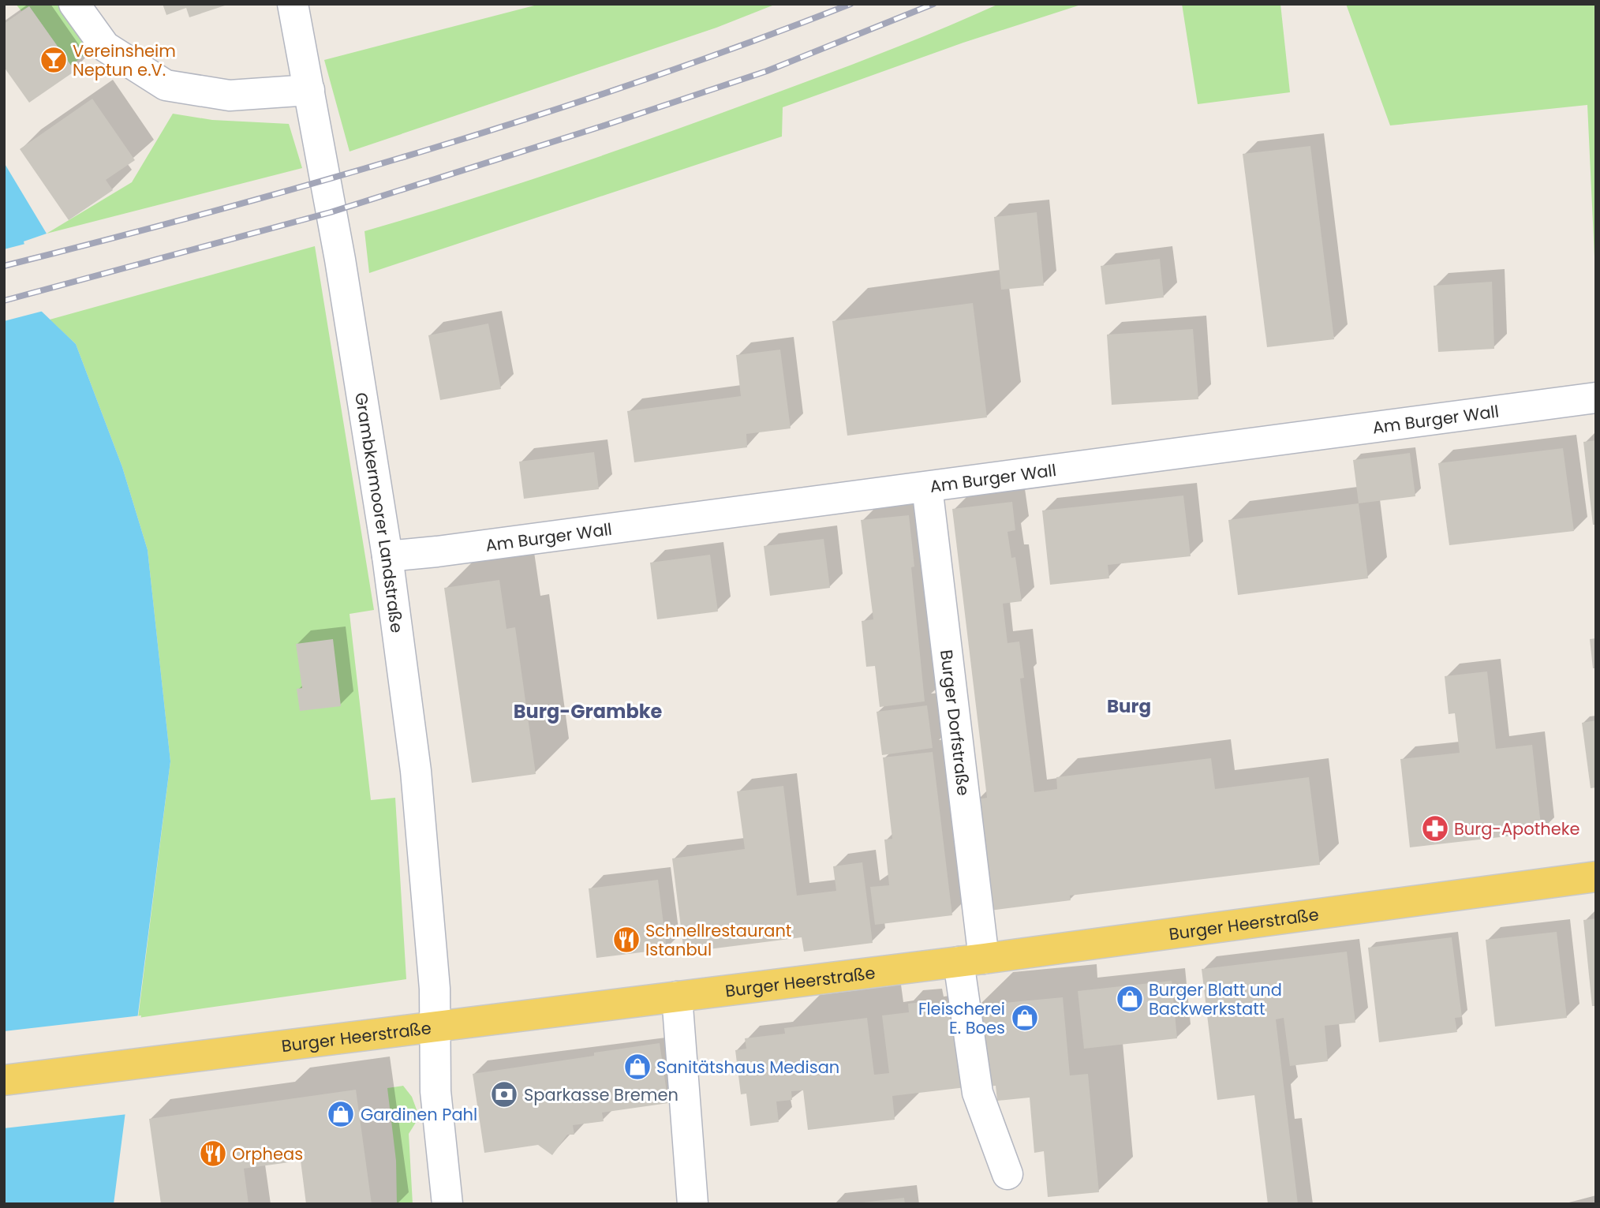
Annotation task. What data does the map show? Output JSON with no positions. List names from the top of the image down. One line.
{"streets":{"main road":["Burger Heerstraße"],"street":["Am Burger Wall","Grambkermoorer Landstraße","Burger Dorfstraße"]},"crossings":[["Am Burger Wall","Grambkermoorer Landstraße"],["Am Burger Wall","Burger Dorfstraße"],["Grambkermoorer Landstraße","Burger Heerstraße"],["Burger Dorfstraße","Burger Heerstraße"]],"districts":["Burg","Burg-Grambke"],"places":{"bar":["Vereinsheim Neptun e.V."],"pharmacy":["Burg-Apotheke"],"restaurant":["Schnellrestaurant Istanbul","Orpheas"],"shop":["Burger Blatt und Backwerkstatt","Fleischerei E. Boes","Sanitätshaus Medisan","Gardinen Pahl"],"bank":["Sparkasse Bremen"]}}
